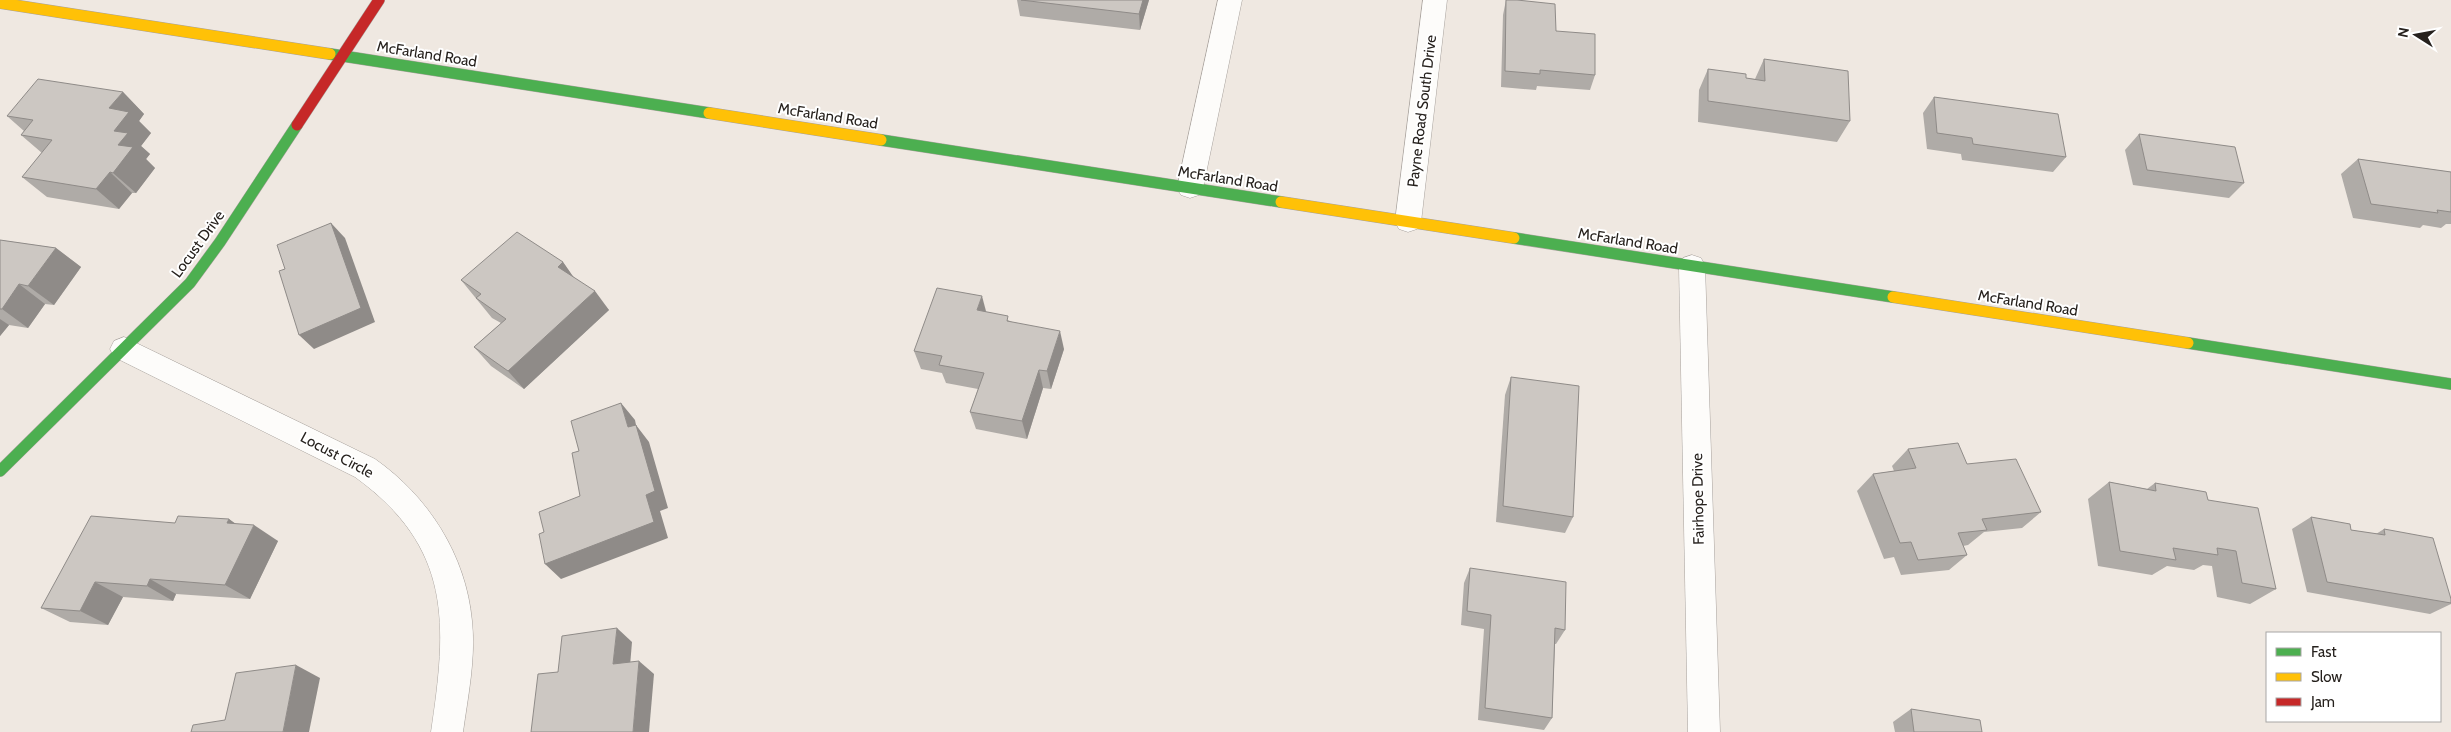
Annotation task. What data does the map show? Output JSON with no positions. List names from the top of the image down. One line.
{"streets":{"street":["McFarland Road","Payne Road South Drive","Locust Drive","Locust Circle","Fairhope Drive"]},"crossings":[["McFarland Road","Payne Road South Drive"],["McFarland Road","Locust Drive"],["McFarland Road","Fairhope Drive"],["Locust Drive","Locust Circle"]],"legend":["Fast","Slow","Jam"],"north":"left"}
